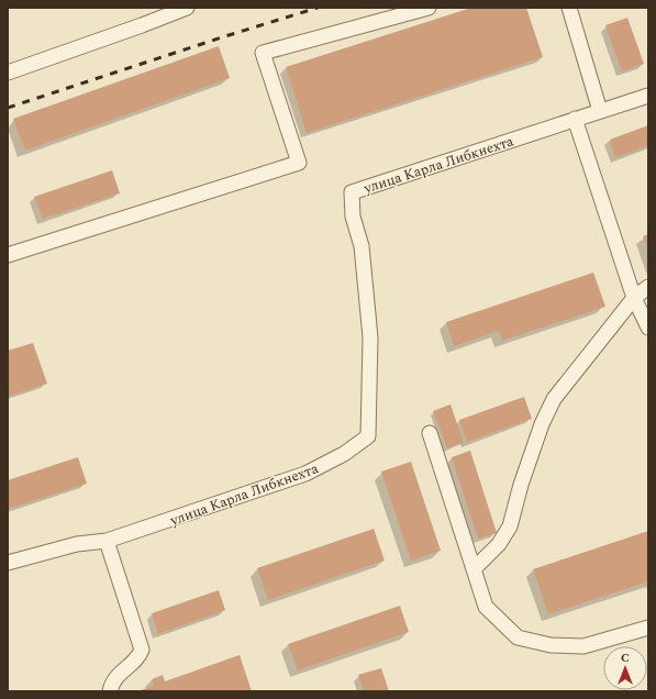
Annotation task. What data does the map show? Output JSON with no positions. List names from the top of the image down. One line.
{"streets":{"lane":["улица Карла Либкнехта"]},"north":"top"}
